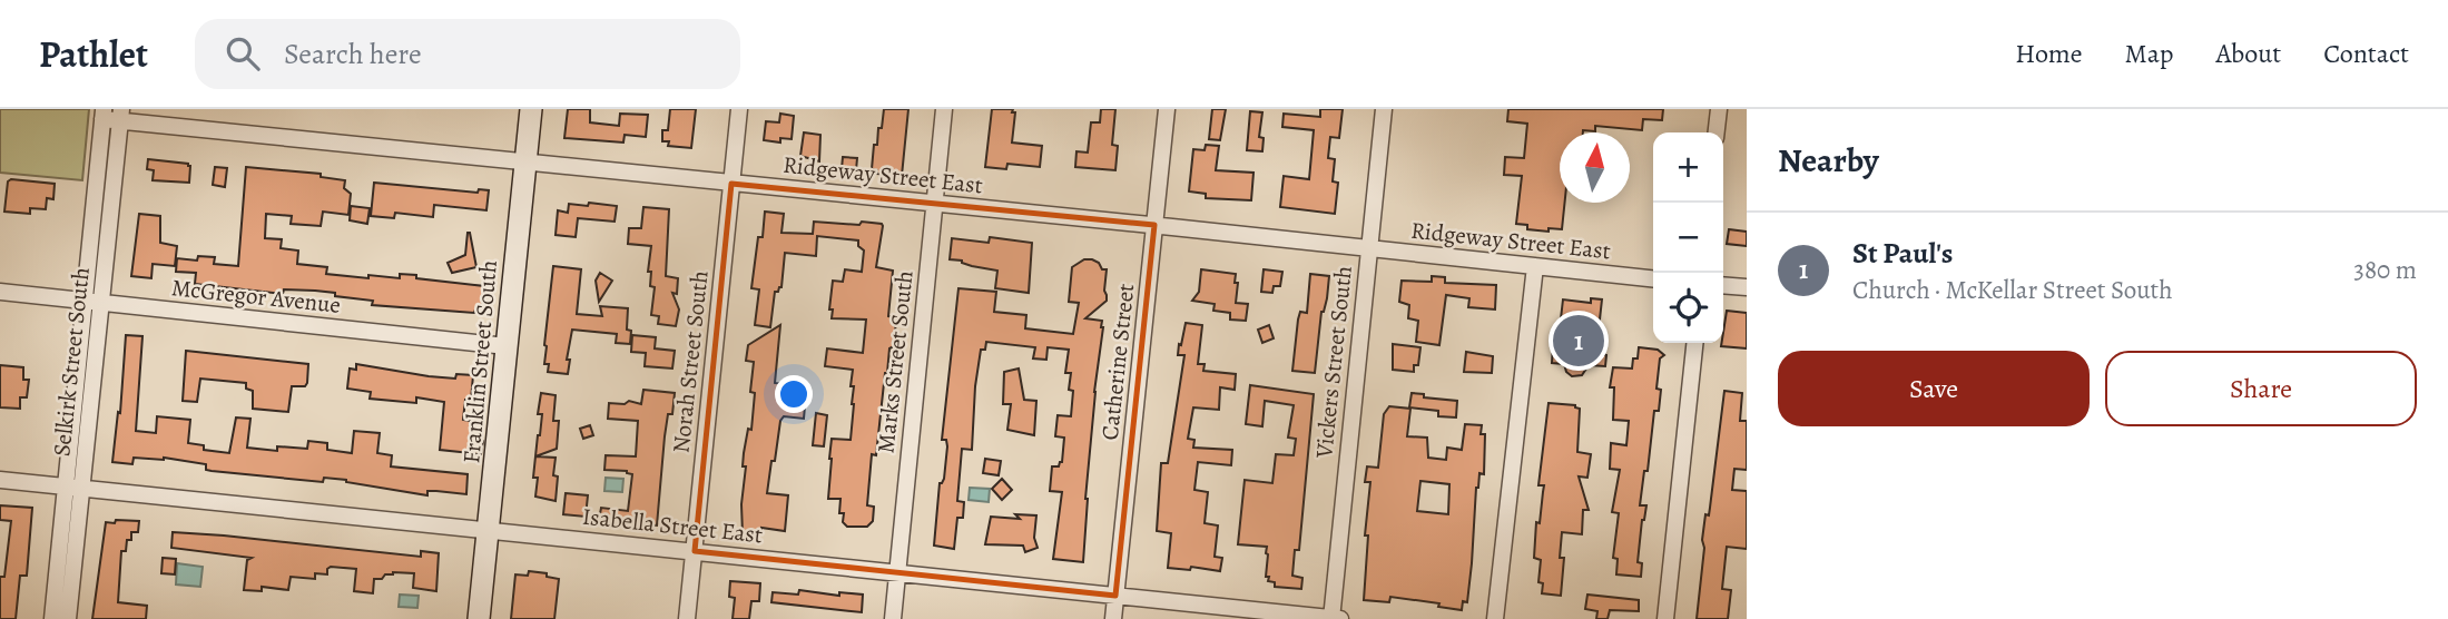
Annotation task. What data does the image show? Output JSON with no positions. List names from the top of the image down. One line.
{"streets":{"street":["Ridgeway Street East","McGregor Avenue","Selkirk Street South","Franklin Street South","Norah Street South","Marks Street South","Catherine Street","Vickers Street South","Isabella Street East"]},"crossings":[["Ridgeway Street East","Selkirk Street South"],["Ridgeway Street East","Franklin Street South"],["Ridgeway Street East","Norah Street South"],["Ridgeway Street East","Marks Street South"],["Ridgeway Street East","Catherine Street"],["Ridgeway Street East","Vickers Street South"],["McGregor Avenue","Selkirk Street South"],["McGregor Avenue","Franklin Street South"],["Selkirk Street South","Isabella Street East"],["Franklin Street South","Isabella Street East"],["Norah Street South","Isabella Street East"],["Marks Street South","Isabella Street East"],["Catherine Street","Isabella Street East"],["Vickers Street South","Isabella Street East"]],"north":"top","page":{"header":"Pathlet","search":"Search here","nav":["Home","Map","About","Contact"],"heading":"Nearby","map_buttons":["+","−"],"list":[{"mark":"1","name":"St Paul's","note":"Church · McKellar Street South","value":"380 m"}],"pins":"1","buttons":["Save","Share"]}}
